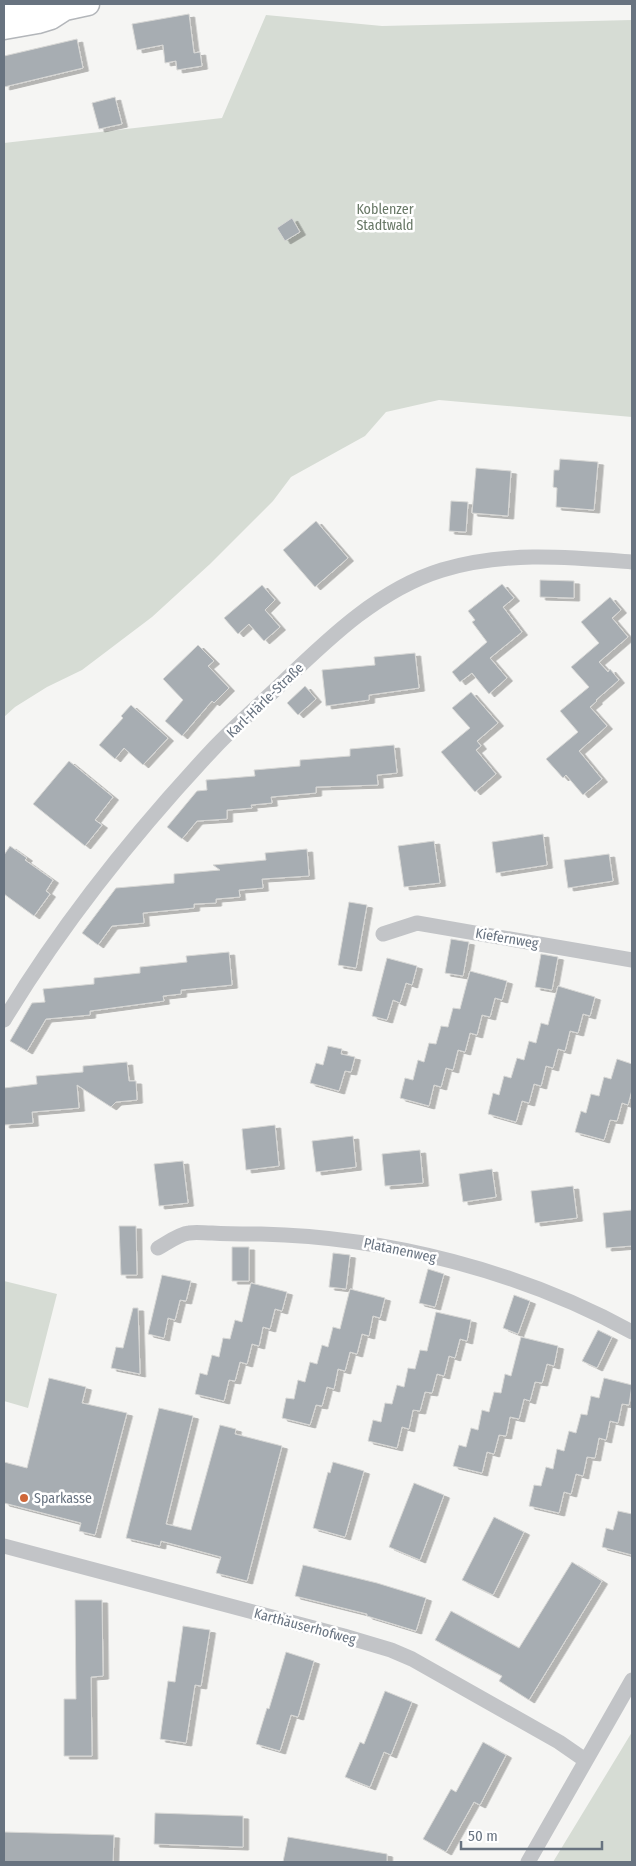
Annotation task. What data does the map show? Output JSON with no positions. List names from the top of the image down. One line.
{"streets":{"street":["Karl-Härle-Straße","Kiefernweg","Platanenweg","Karthäuserhofweg"]},"parks":["Koblenzer Stadtwald"],"places":["Sparkasse"],"scale_bar":"50 m"}
